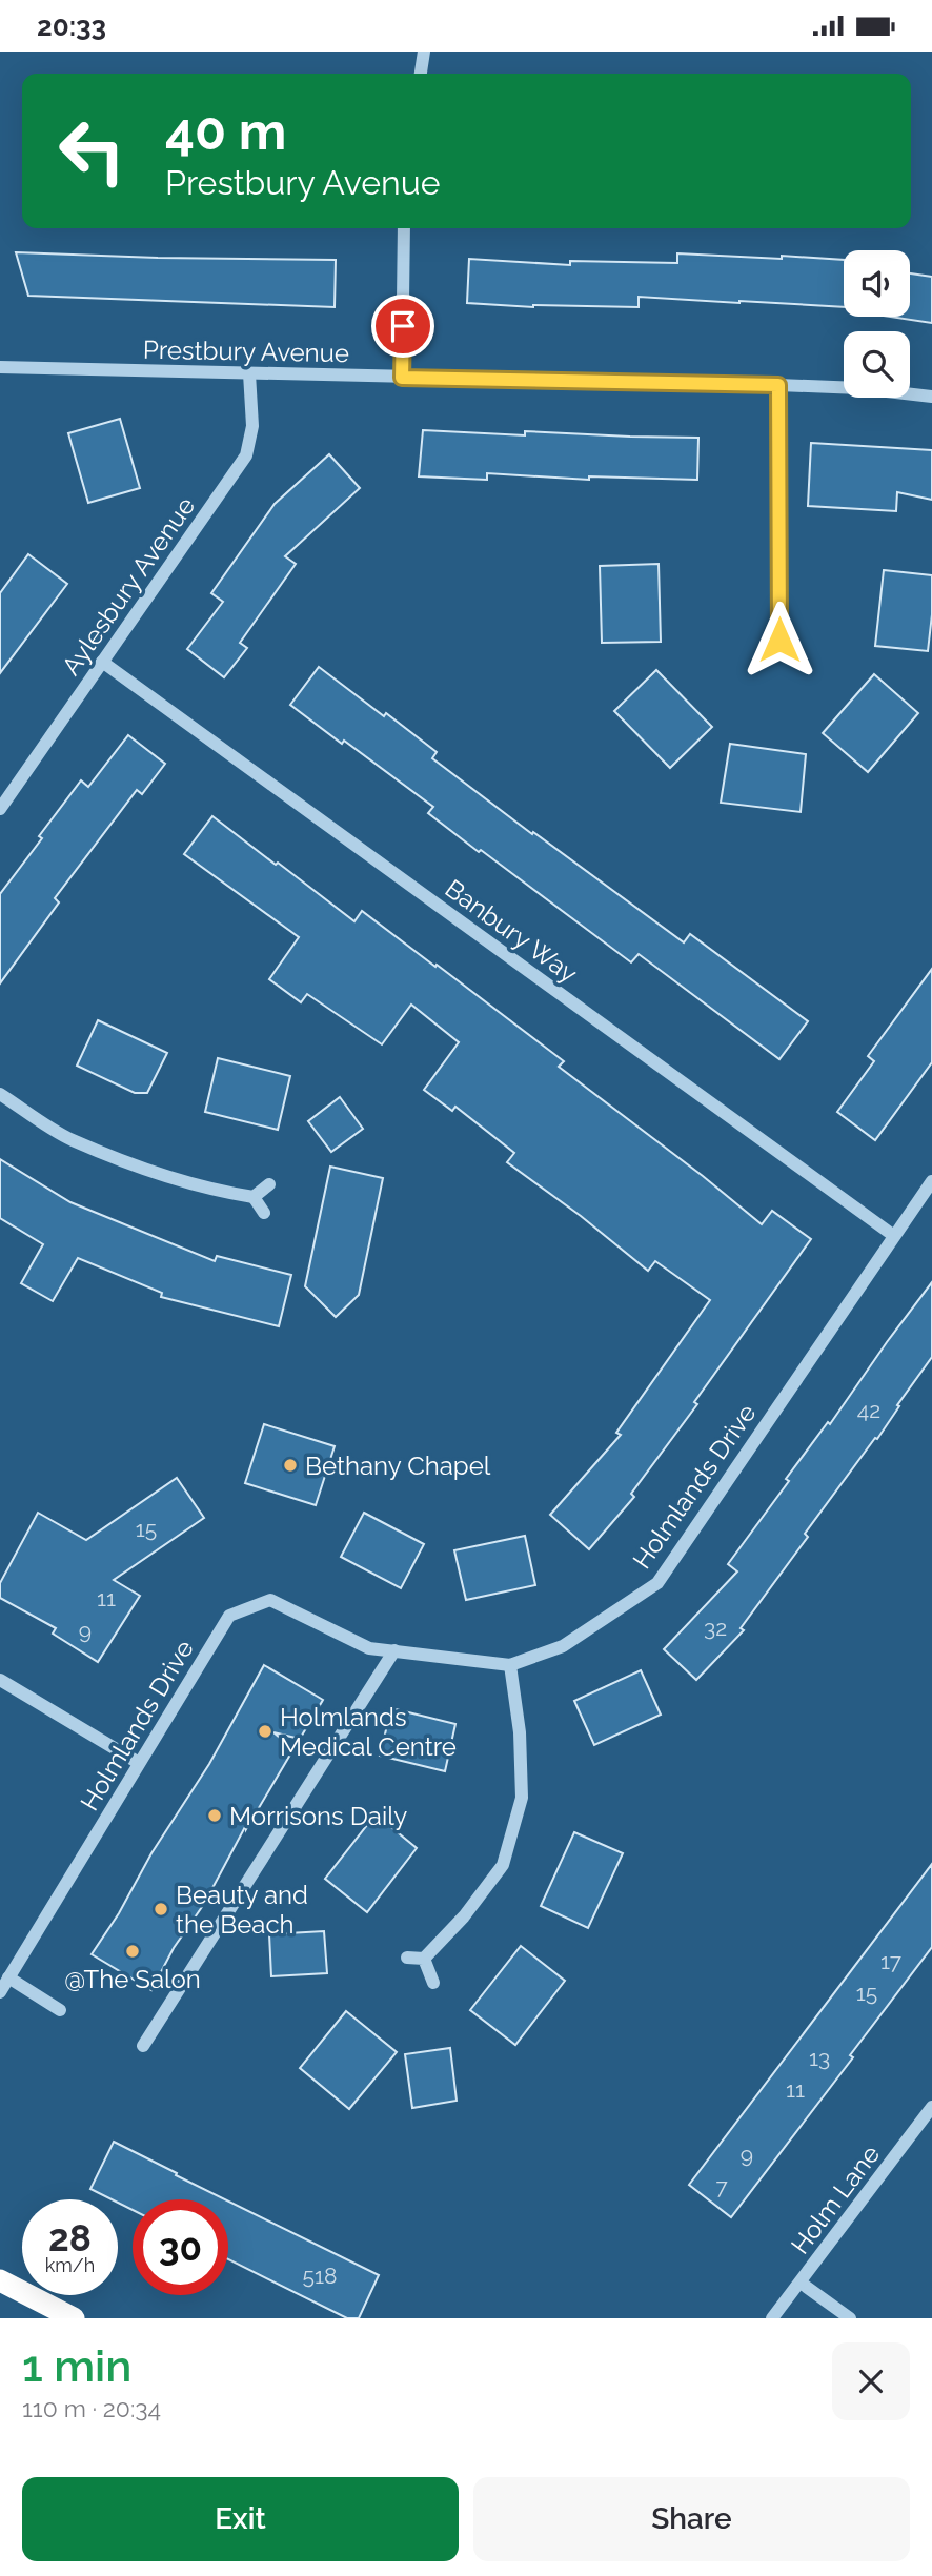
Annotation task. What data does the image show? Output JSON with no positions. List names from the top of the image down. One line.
{"streets":{"street":["Prestbury Avenue","Aylesbury Avenue","Banbury Way","Holmlands Drive","Holm Lane"]},"crossings":[["Prestbury Avenue","Aylesbury Avenue"],["Aylesbury Avenue","Banbury Way"],["Banbury Way","Holmlands Drive"]],"places":["Bethany Chapel","Holmlands Medical Centre","Morrisons Daily","Beauty and the Beach","@The Salon"],"house_numbers":["42","15","11","32","9","17","15","13","11","9","7","518"],"page":{"status":"20:33","turn":["40 m","Prestbury Avenue"],"speed":"28 km/h","limit":"30","heading":["1 min","110 m · 20:34"],"buttons":["Exit","Share"]}}
